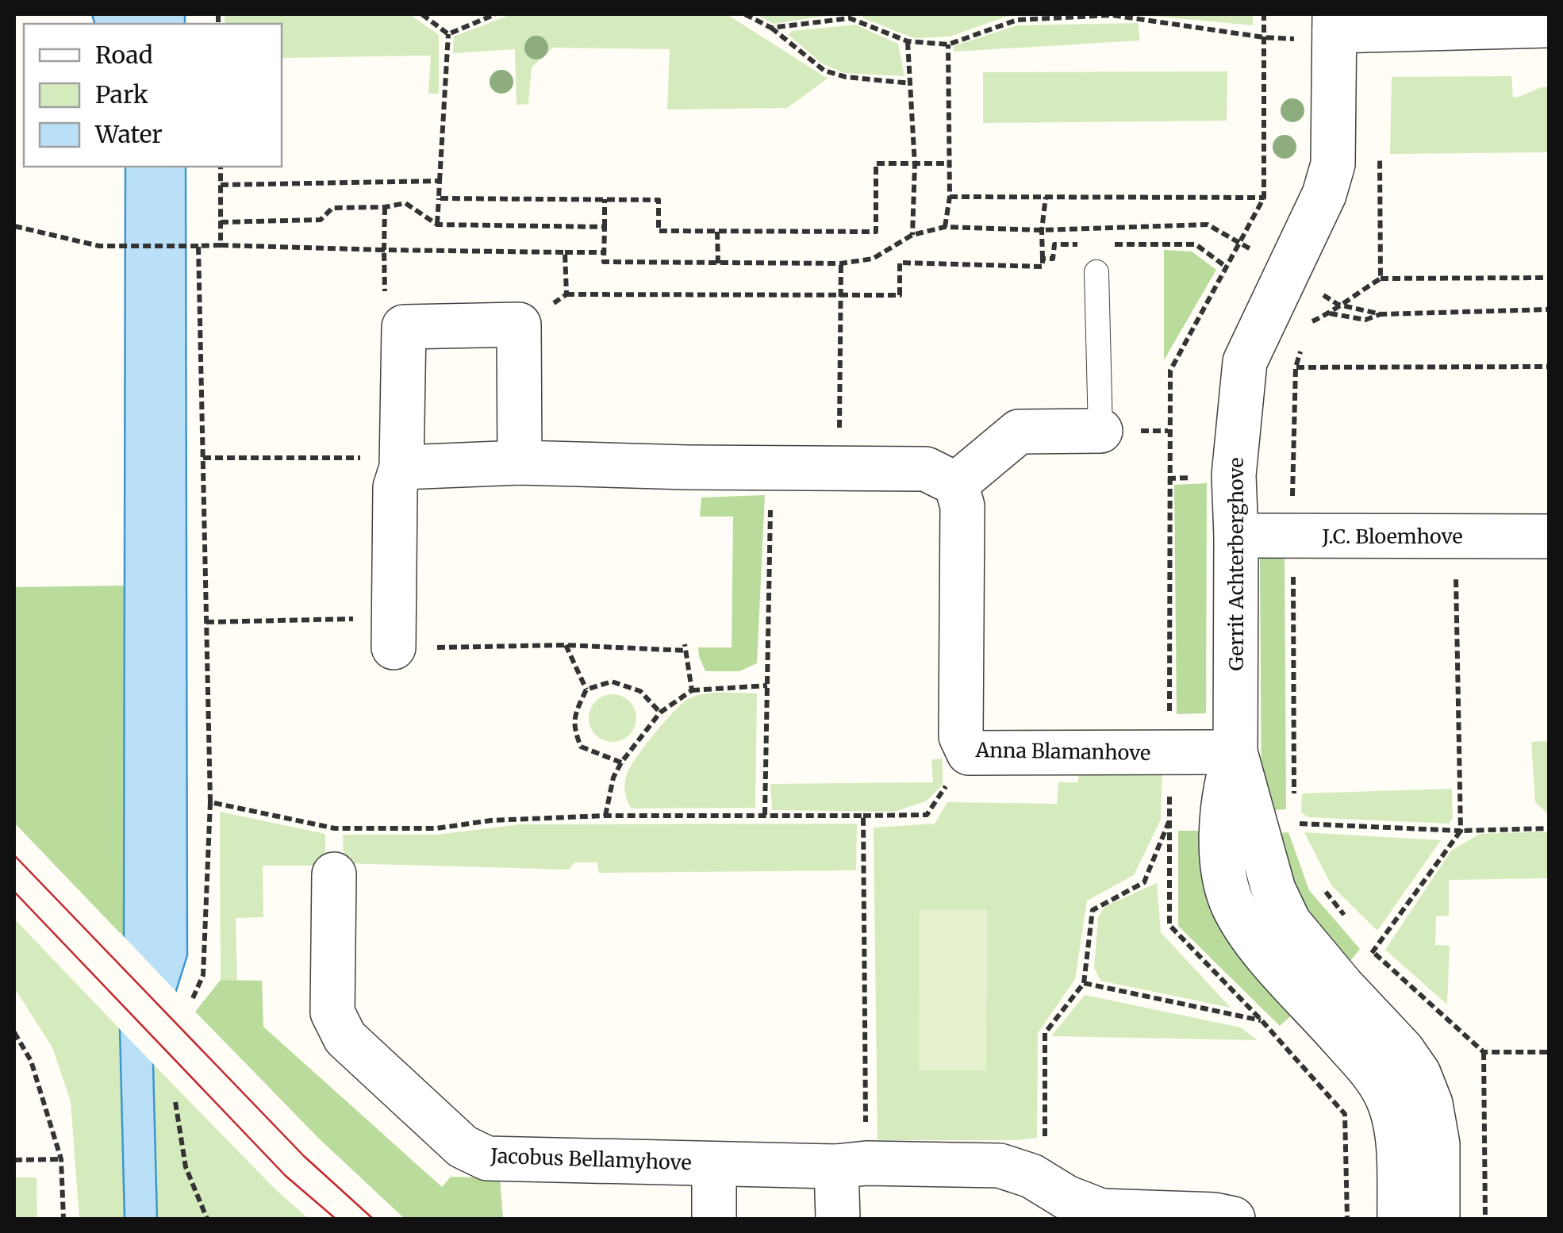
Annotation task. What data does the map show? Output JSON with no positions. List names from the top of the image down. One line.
{"streets":{"street":["J.C. Bloemhove","Gerrit Achterberghove","Anna Blamanhove","Jacobus Bellamyhove"]},"crossings":[["J.C. Bloemhove","Gerrit Achterberghove"],["Gerrit Achterberghove","Anna Blamanhove"]],"legend":["Road","Park","Water"]}
